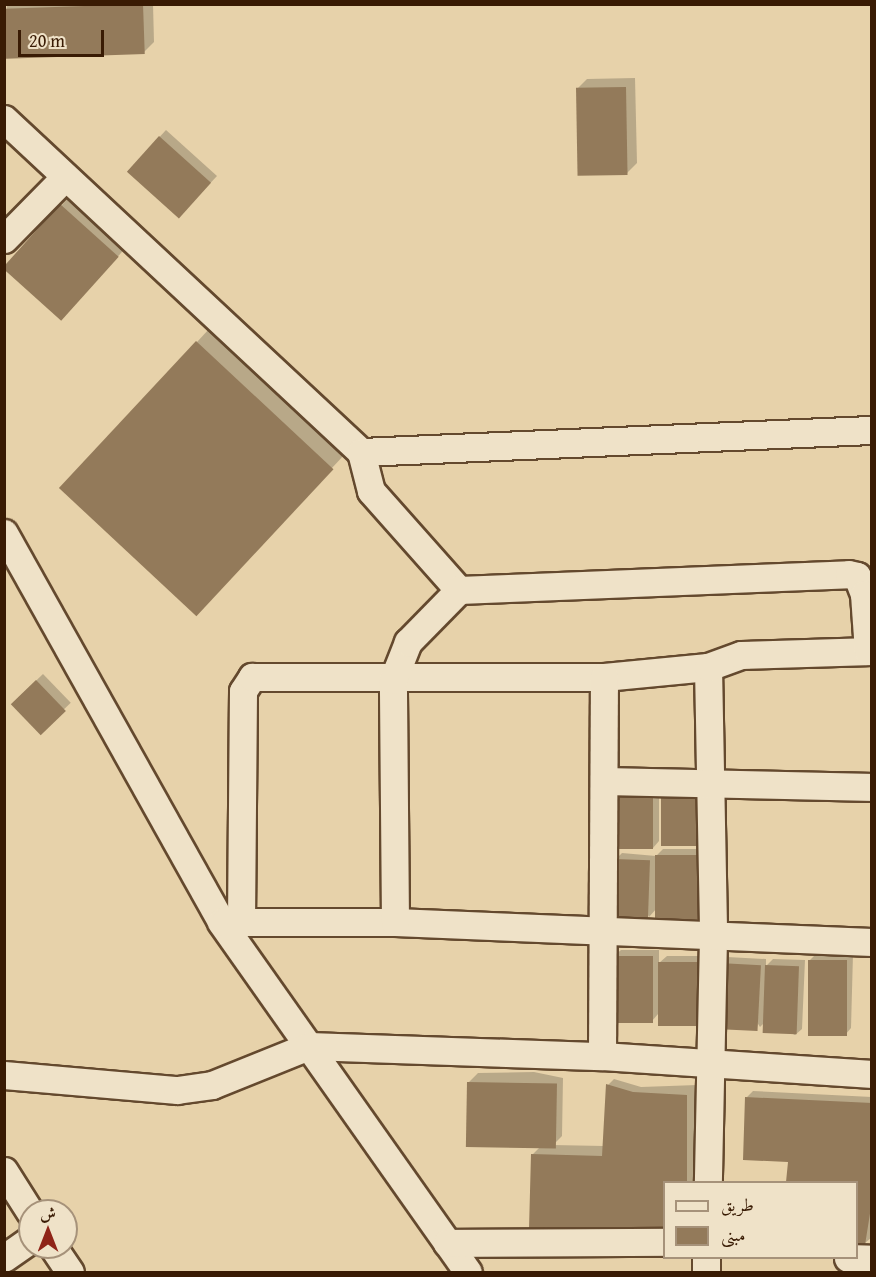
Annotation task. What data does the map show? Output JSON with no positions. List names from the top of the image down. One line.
{"legend":["طريق","مبنى"],"scale_bar":"20 m","north":"top"}
